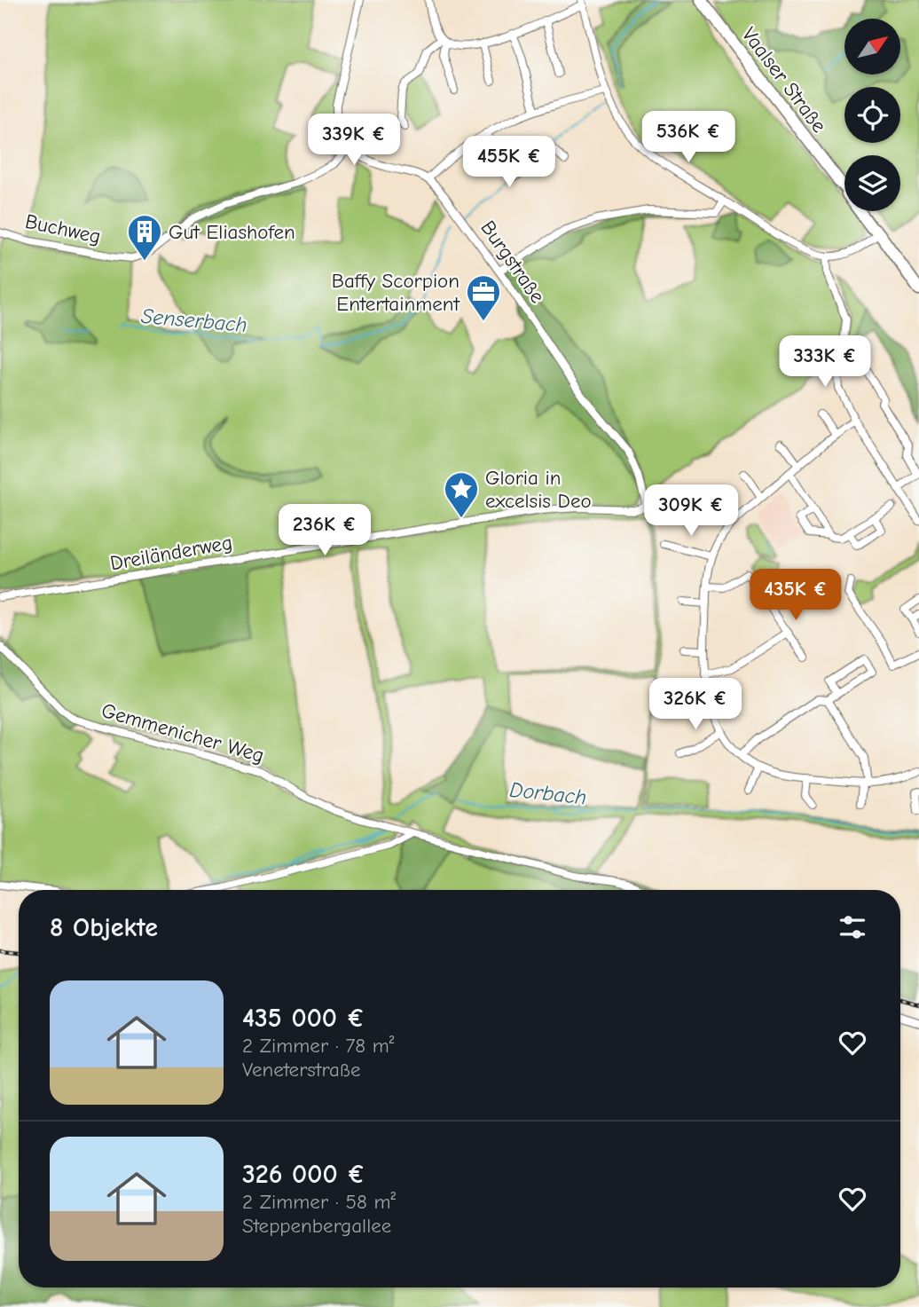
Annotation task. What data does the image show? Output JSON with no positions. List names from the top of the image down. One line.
{"streets":{"main road":["Vaalser Straße"],"street":["Buchweg","Burgstraße","Dreiländerweg","Gemmenicher Weg"]},"crossings":[["Buchweg","Burgstraße"],["Burgstraße","Dreiländerweg"]],"water":["Senserbach","Dorbach"],"places":{"building":["Gut Eliashofen"],"office":["Baffy Scorpion Entertainment"],"place":["Gloria in excelsis Deo"]},"north":"top right","page":{"price":["536K €","339K €","455K €","333K €","309K €","236K €","435K €","326K €"],"heading":"8 Objekte","list":[{"name":"435 000 €","note":"2 Zimmer · 78 m² · Veneterstraße"},{"name":"326 000 €","note":"2 Zimmer · 58 m² · Steppenbergallee"}]}}
